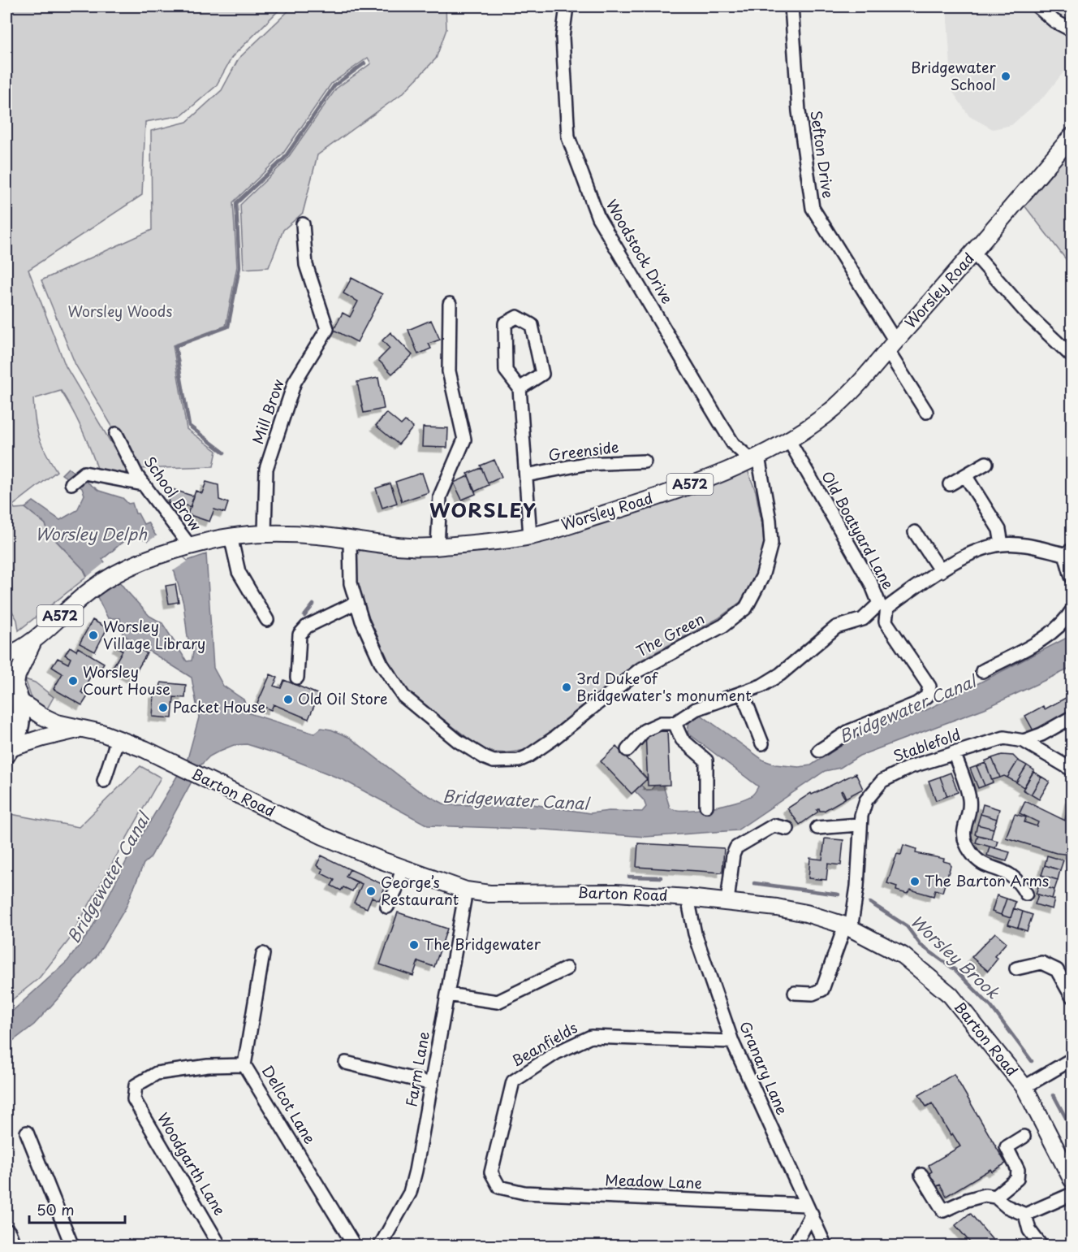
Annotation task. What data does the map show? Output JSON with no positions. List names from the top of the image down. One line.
{"streets":{"highway":["A572"],"main road":["Worsley Road","Barton Road"],"street":["Sefton Drive","Woodstock Drive","Mill Brow","Greenside","School Brow","Old Boatyard Lane","The Green","Stablefold","Beanfields","Granary Lane","Farm Lane","Dellcot Lane","Woodgarth Lane","Meadow Lane"]},"crossings":[["Sefton Drive","Worsley Road"],["Woodstock Drive","Worsley Road"],["Woodstock Drive","The Green"],["Worsley Road","Mill Brow"],["Worsley Road","A572"],["Worsley Road","School Brow"],["Worsley Road","Old Boatyard Lane"],["Worsley Road","The Green"],["Worsley Road","Barton Road"],["A572","Barton Road"],["Stablefold","Barton Road"],["Barton Road","Granary Lane"],["Barton Road","Farm Lane"],["Beanfields","Granary Lane"],["Beanfields","Meadow Lane"],["Granary Lane","Meadow Lane"],["Dellcot Lane","Woodgarth Lane"]],"districts":["WORSLEY"],"water":["Worsley Delph","Bridgewater Canal","Worsley Brook"],"parks":["Worsley Woods"],"places":["Bridgewater School","Worsley Village Library","Worsley Court House","3rd Duke of Bridgewater's monument","Old Oil Store","Packet House","The Barton Arms","George’s Restaurant","The Bridgewater"],"scale_bar":"50 m"}
